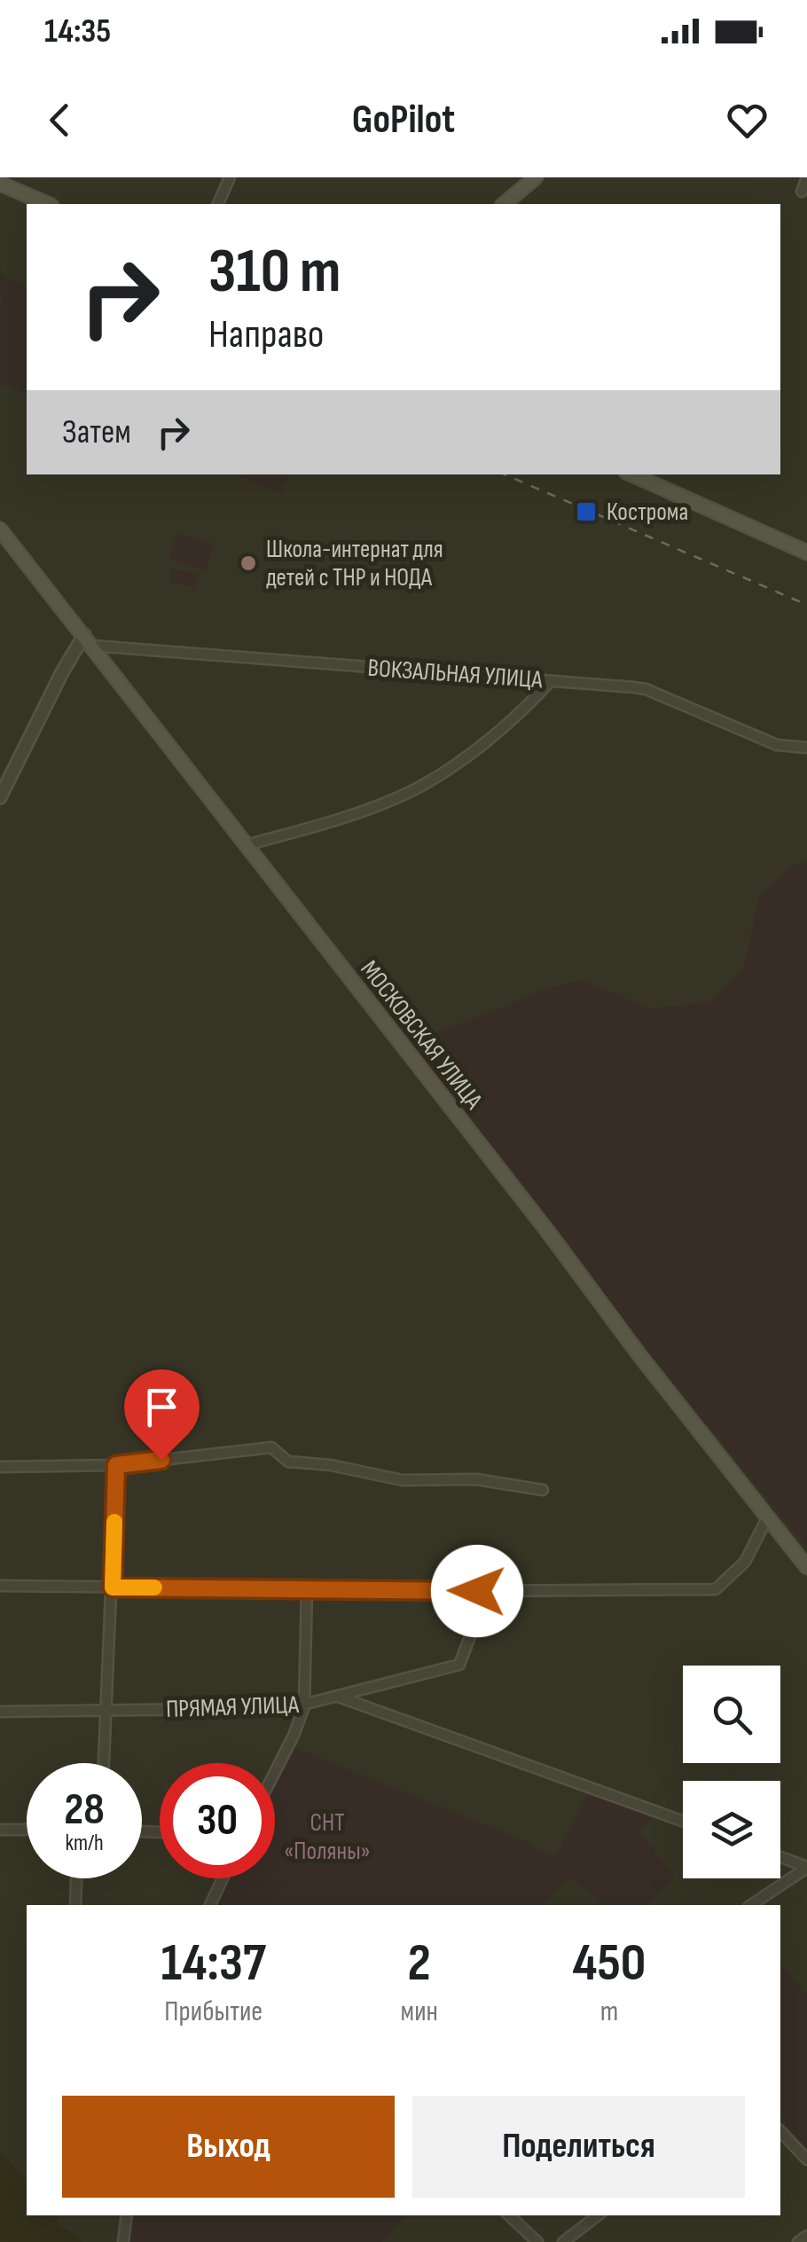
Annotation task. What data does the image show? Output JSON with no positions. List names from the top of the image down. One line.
{"streets":{"main road":["МОСКОВСКАЯ УЛИЦА"],"street":["ВОКЗАЛЬНАЯ УЛИЦА","ПРЯМАЯ УЛИЦА"]},"crossings":[["ВОКЗАЛЬНАЯ УЛИЦА","МОСКОВСКАЯ УЛИЦА"]],"parks":["СНТ «Поляны»"],"places":{"transit":["Кострома"],"other":["Школа-интернат для детей с ТНР и НОДА"]},"page":{"status":"14:35","header":"GoPilot","turn":["310 m","Направо"],"then":"Затем","speed":"28 km/h","limit":"30","eta":["14:37","Прибытие","2","мин","450","m"],"buttons":["Выход","Поделиться"]}}
